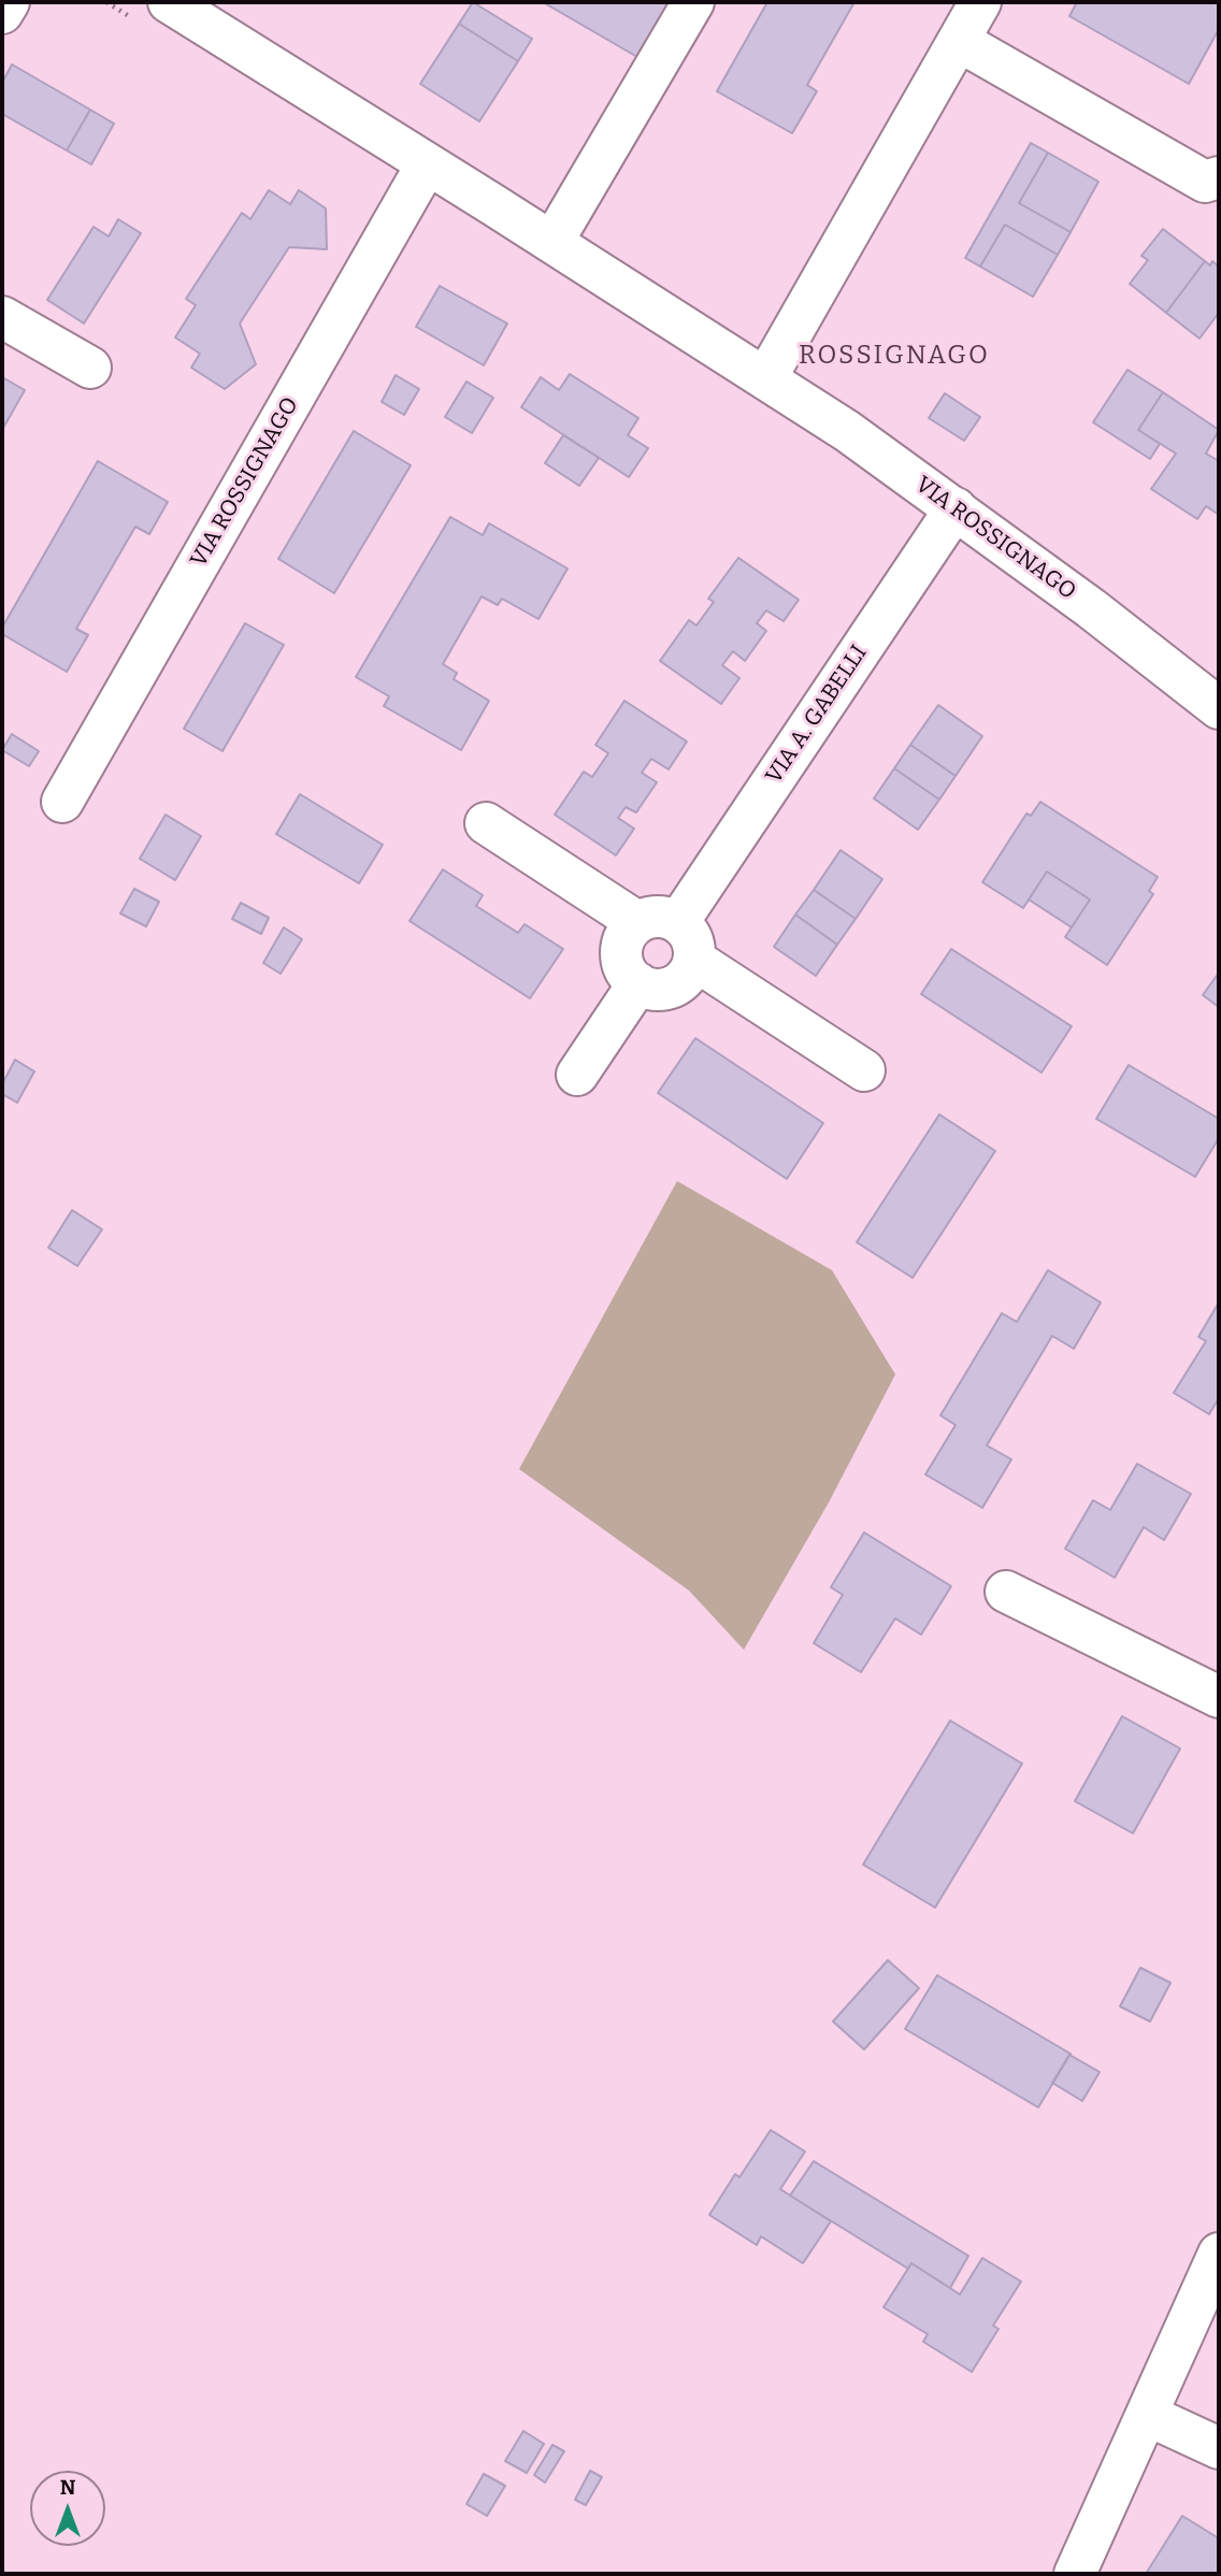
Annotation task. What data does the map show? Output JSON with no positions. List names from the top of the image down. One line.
{"streets":{"street":["VIA ROSSIGNAGO","VIA A. GABELLI"]},"crossings":[["VIA ROSSIGNAGO","VIA A. GABELLI"]],"districts":["ROSSIGNAGO"],"north":"top"}
